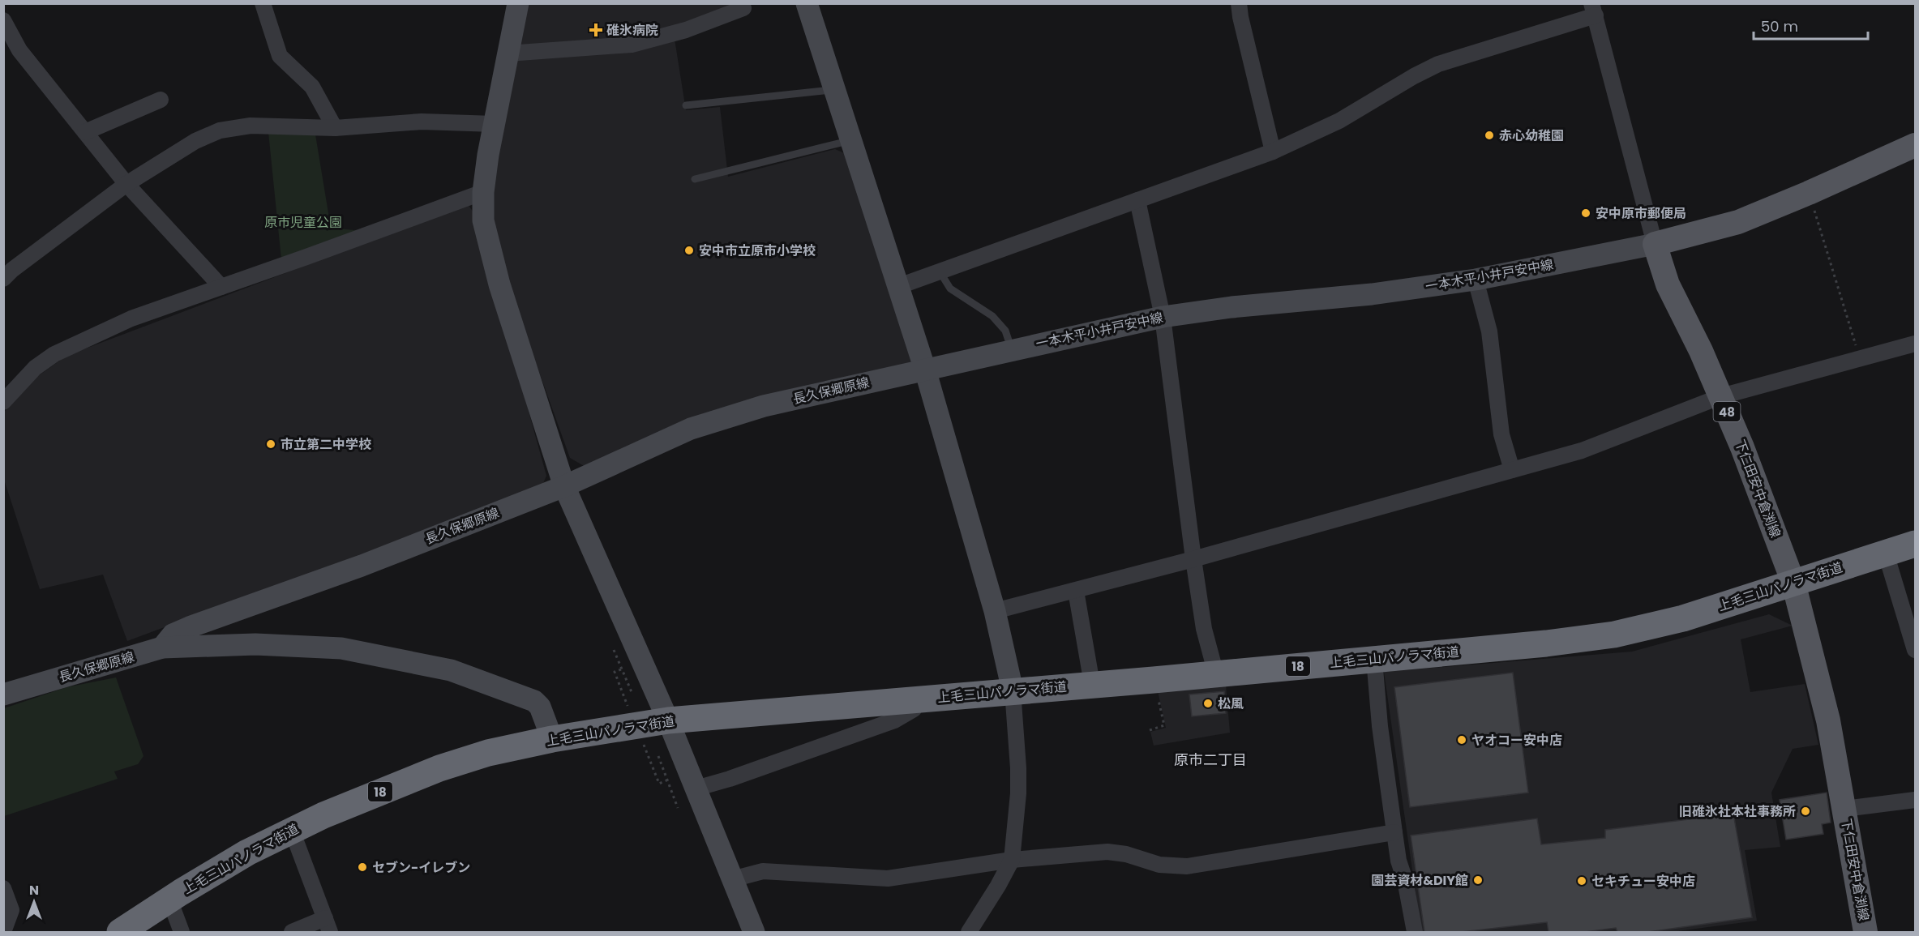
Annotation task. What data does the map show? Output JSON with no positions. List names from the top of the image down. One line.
{"streets":{"highway":["上毛三山パノラマ街道","18"],"main road":["一本木平小井戸安中線","長久保郷原線","48","下仁田安中倉渕線"]},"crossings":[["一本木平小井戸安中線","長久保郷原線"],["一本木平小井戸安中線","下仁田安中倉渕線"],["下仁田安中倉渕線","上毛三山パノラマ街道"]],"districts":["原市二丁目"],"parks":["原市児童公園"],"places":{"health":["碓氷病院"],"other":["赤心幼稚園","安中原市郵便局","安中市立原市小学校","市立第二中学校","松風","ヤオコー安中店","旧碓氷社本社事務所","セブン-イレブン","園芸資材&DIY館","セキチュー安中店"]},"scale_bar":"50 m","north":"top"}
